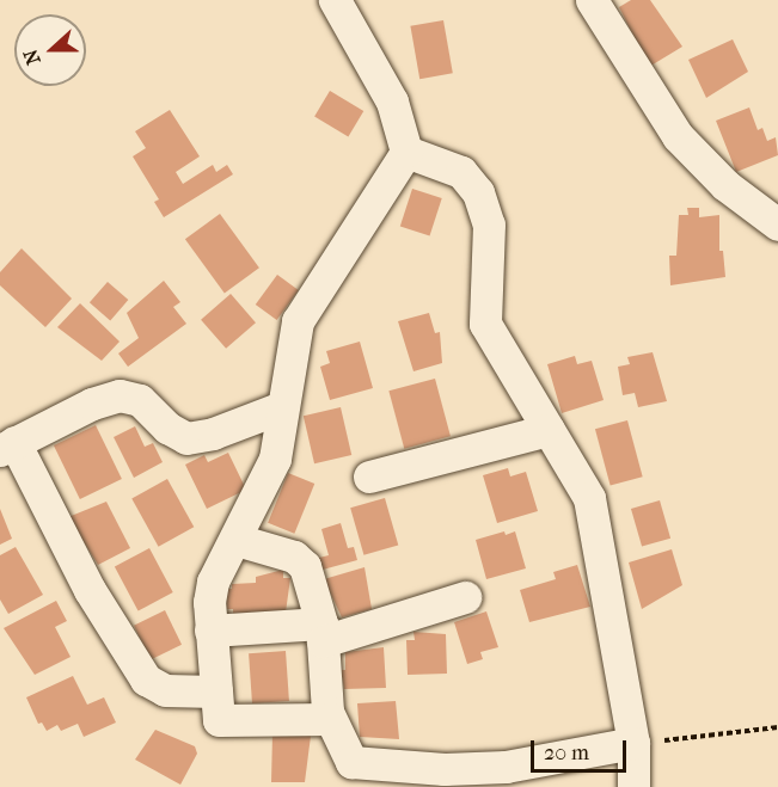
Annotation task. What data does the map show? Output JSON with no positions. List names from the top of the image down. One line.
{"scale_bar":"20 m","north":"left"}
